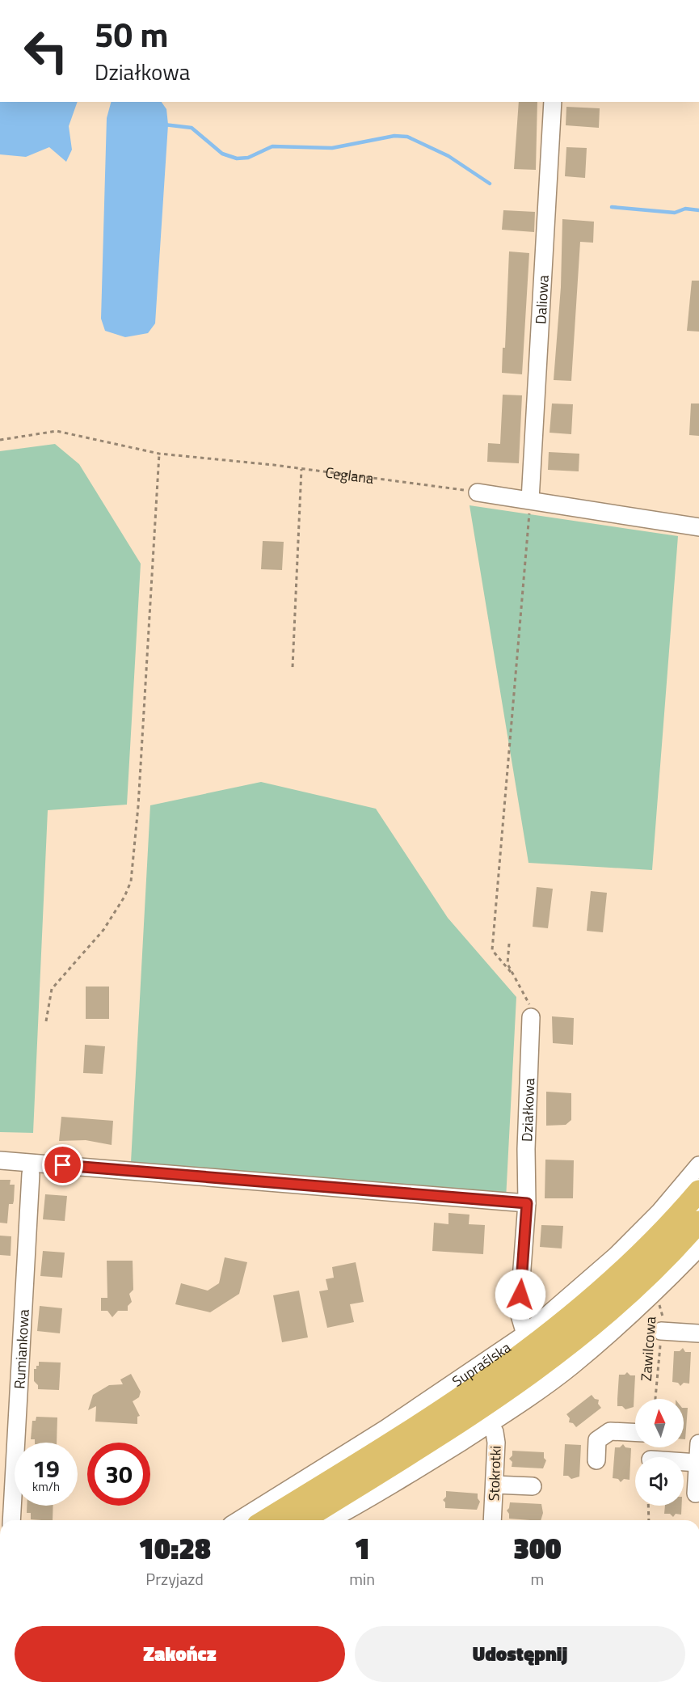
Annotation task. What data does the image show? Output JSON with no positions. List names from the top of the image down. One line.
{"streets":{"street":["Daliowa","Działkowa","Rumiankowa","Supraślska","Stokrotki"],"path":["Ceglana","Zawilcowa"]},"crossings":[["Działkowa","Supraślska"]],"north":"top","page":{"turn":["50 m","Działkowa"],"speed":"19 km/h","limit":"30","eta":["10:28","Przyjazd","1","min","300","m"],"buttons":["Zakończ","Udostępnij"]}}
